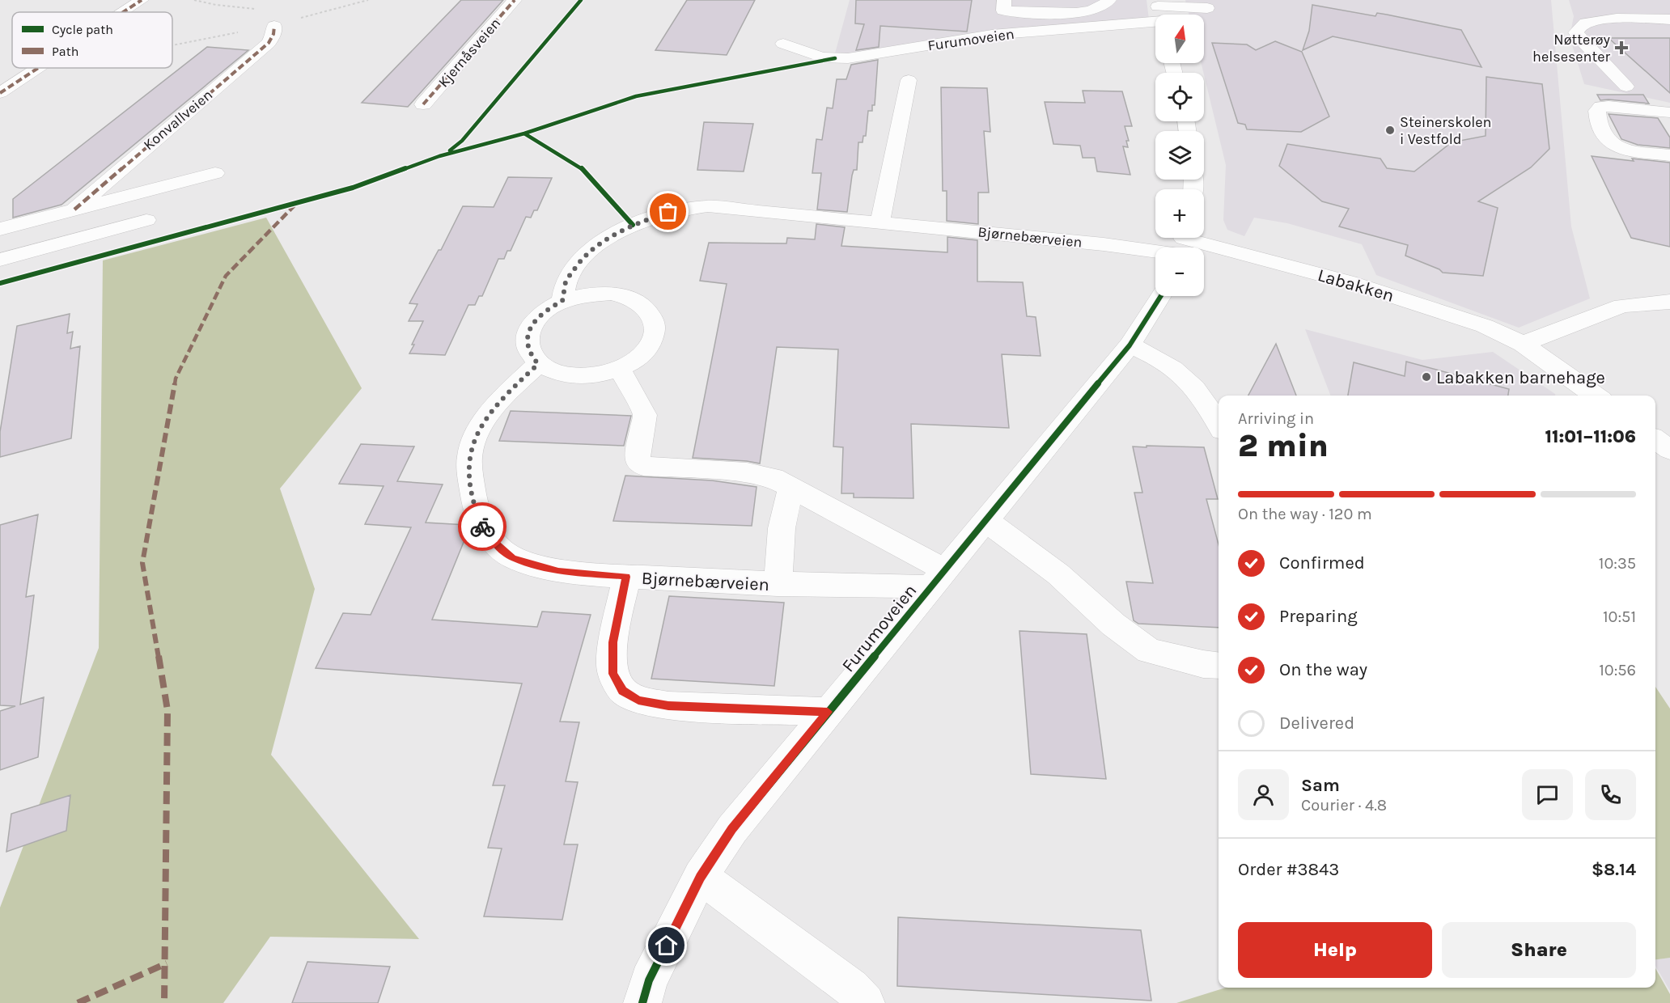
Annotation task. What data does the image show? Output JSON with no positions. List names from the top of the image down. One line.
{"streets":{"street":["Furumoveien","Kjernåsveien","Konvallveien","Bjørnebærveien","Labakken"]},"crossings":[["Furumoveien","Bjørnebærveien"],["Bjørnebærveien","Labakken"]],"places":{"health":["Nøtterøy helsesenter"],"other":["Steinerskolen i Vestfold","Labakken barnehage"]},"legend":["Cycle path","Path"],"north":"top","page":{"map_buttons":["+","−"],"heading":["2 min","Arriving in","11:01–11:06"],"panel":["Sam","Courier · 4.8","Order #3843","$8.14"],"bar":"On the way · 120 m","list":[["Confirmed","10:35"],["Preparing","10:51"],["On the way","10:56"],"Delivered"],"buttons":["Help","Share"]}}
